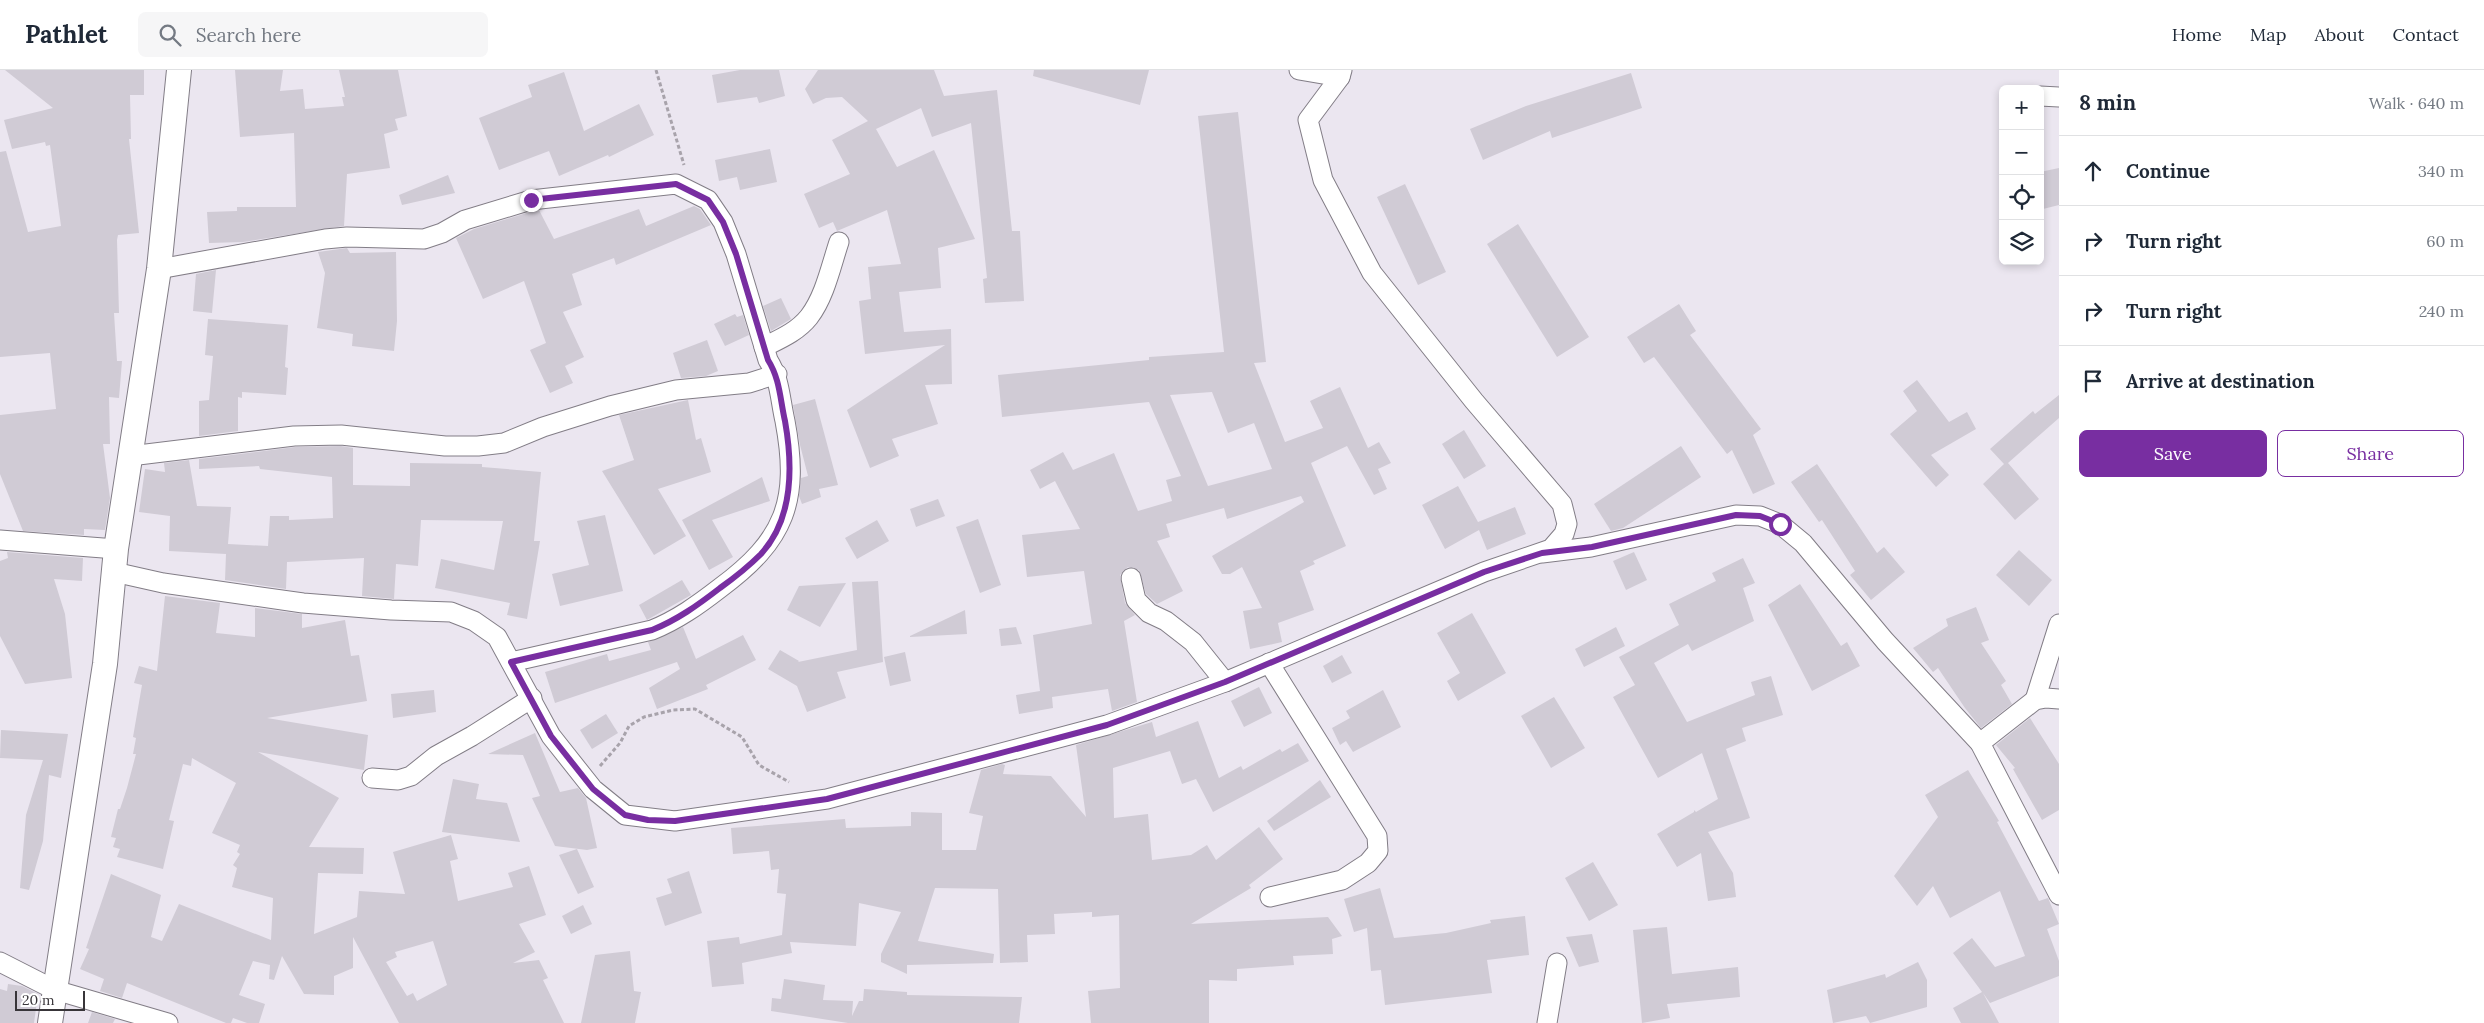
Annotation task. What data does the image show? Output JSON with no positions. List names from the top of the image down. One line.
{"scale_bar":"20 m","page":{"header":"Pathlet","search":"Search here","nav":["Home","Map","About","Contact"],"heading":["8 min","Walk · 640 m"],"map_buttons":["+","−"],"list":[["Continue","340 m"],["Turn right","60 m"],["Turn right","240 m"],"Arrive at destination"],"buttons":["Save","Share"],"scale":"20 m"}}
